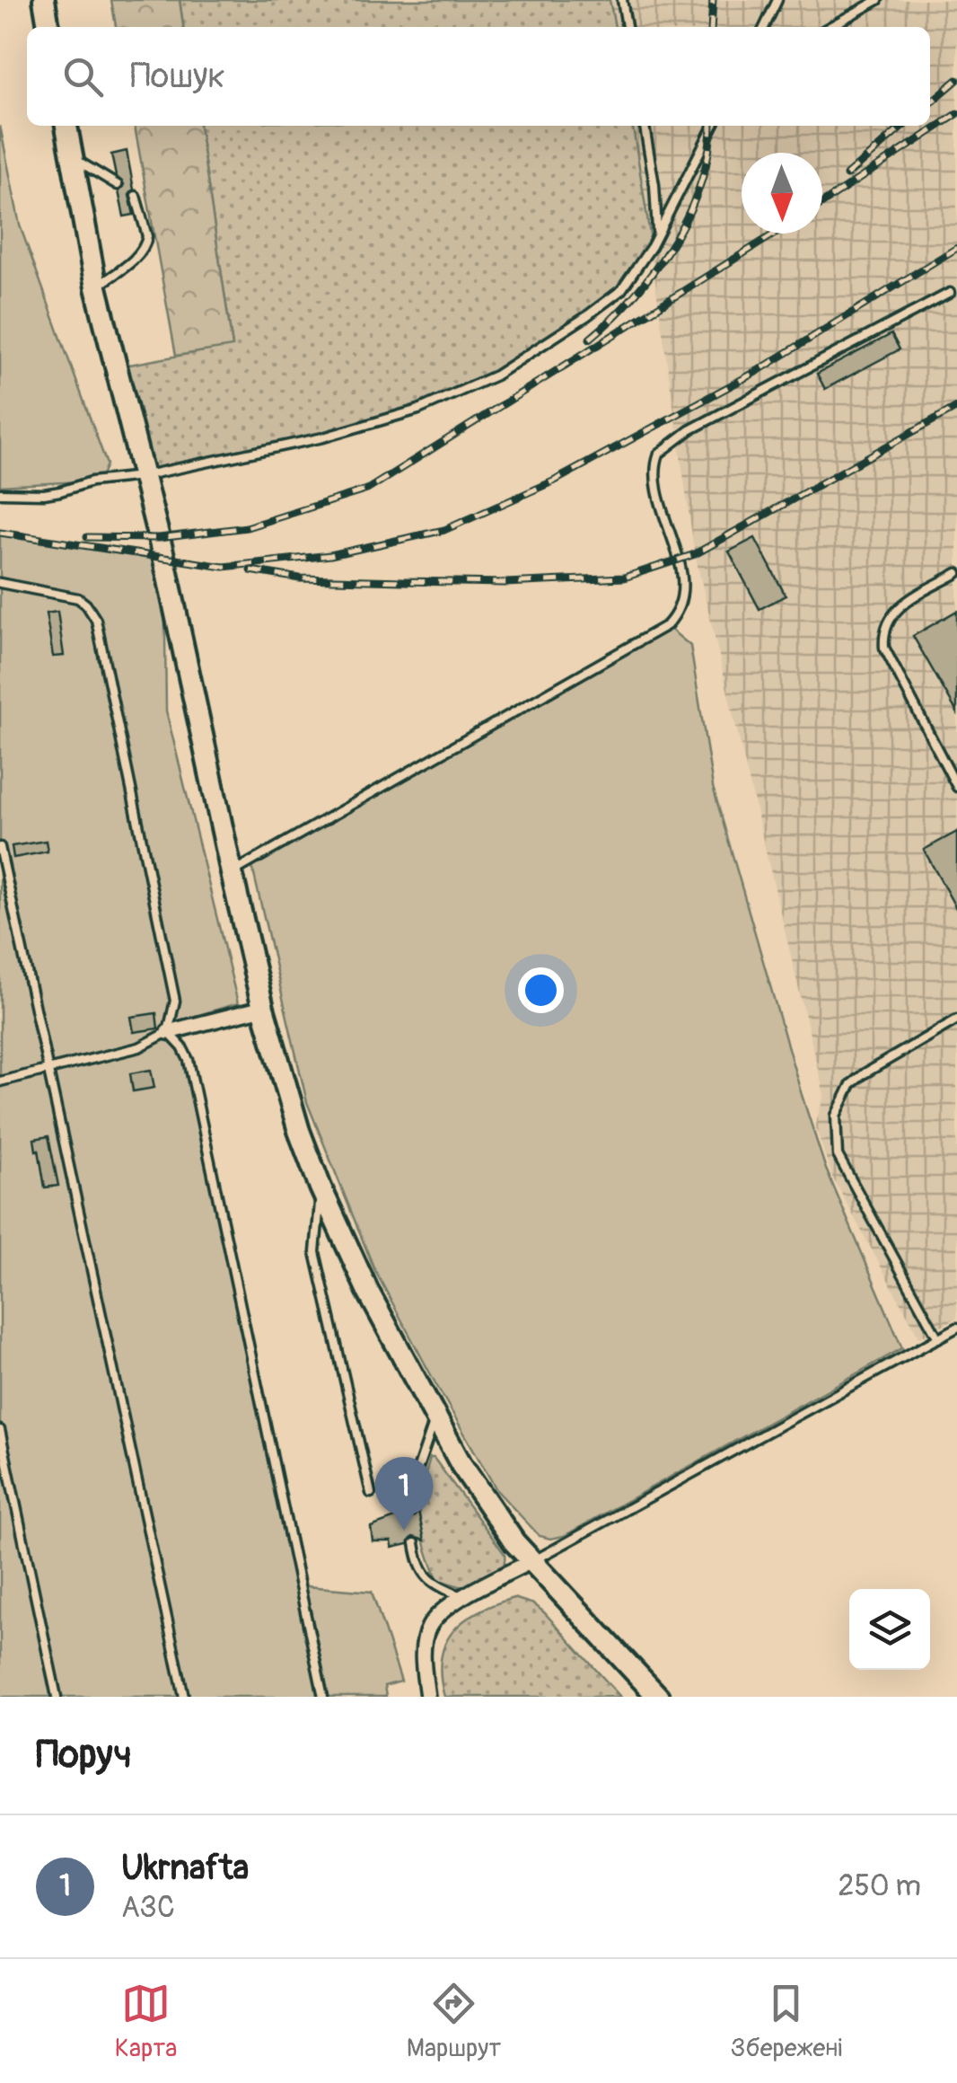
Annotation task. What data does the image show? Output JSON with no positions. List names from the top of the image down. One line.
{"north":"bottom","page":{"search":"Пошук","pins":"1","heading":"Поруч","list":[{"mark":"1","name":"Ukrnafta","note":"АЗС","value":"250 m"}],"nav":["Карта","Маршрут","Збережені"]}}
